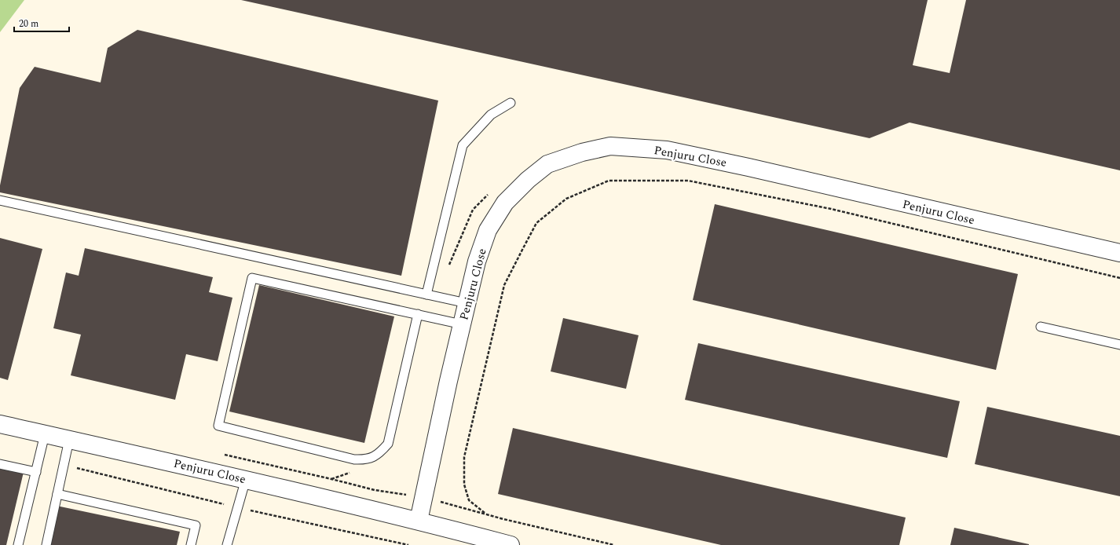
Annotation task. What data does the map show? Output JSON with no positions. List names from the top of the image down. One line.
{"streets":{"street":["Penjuru Close"]},"scale_bar":"20 m"}
